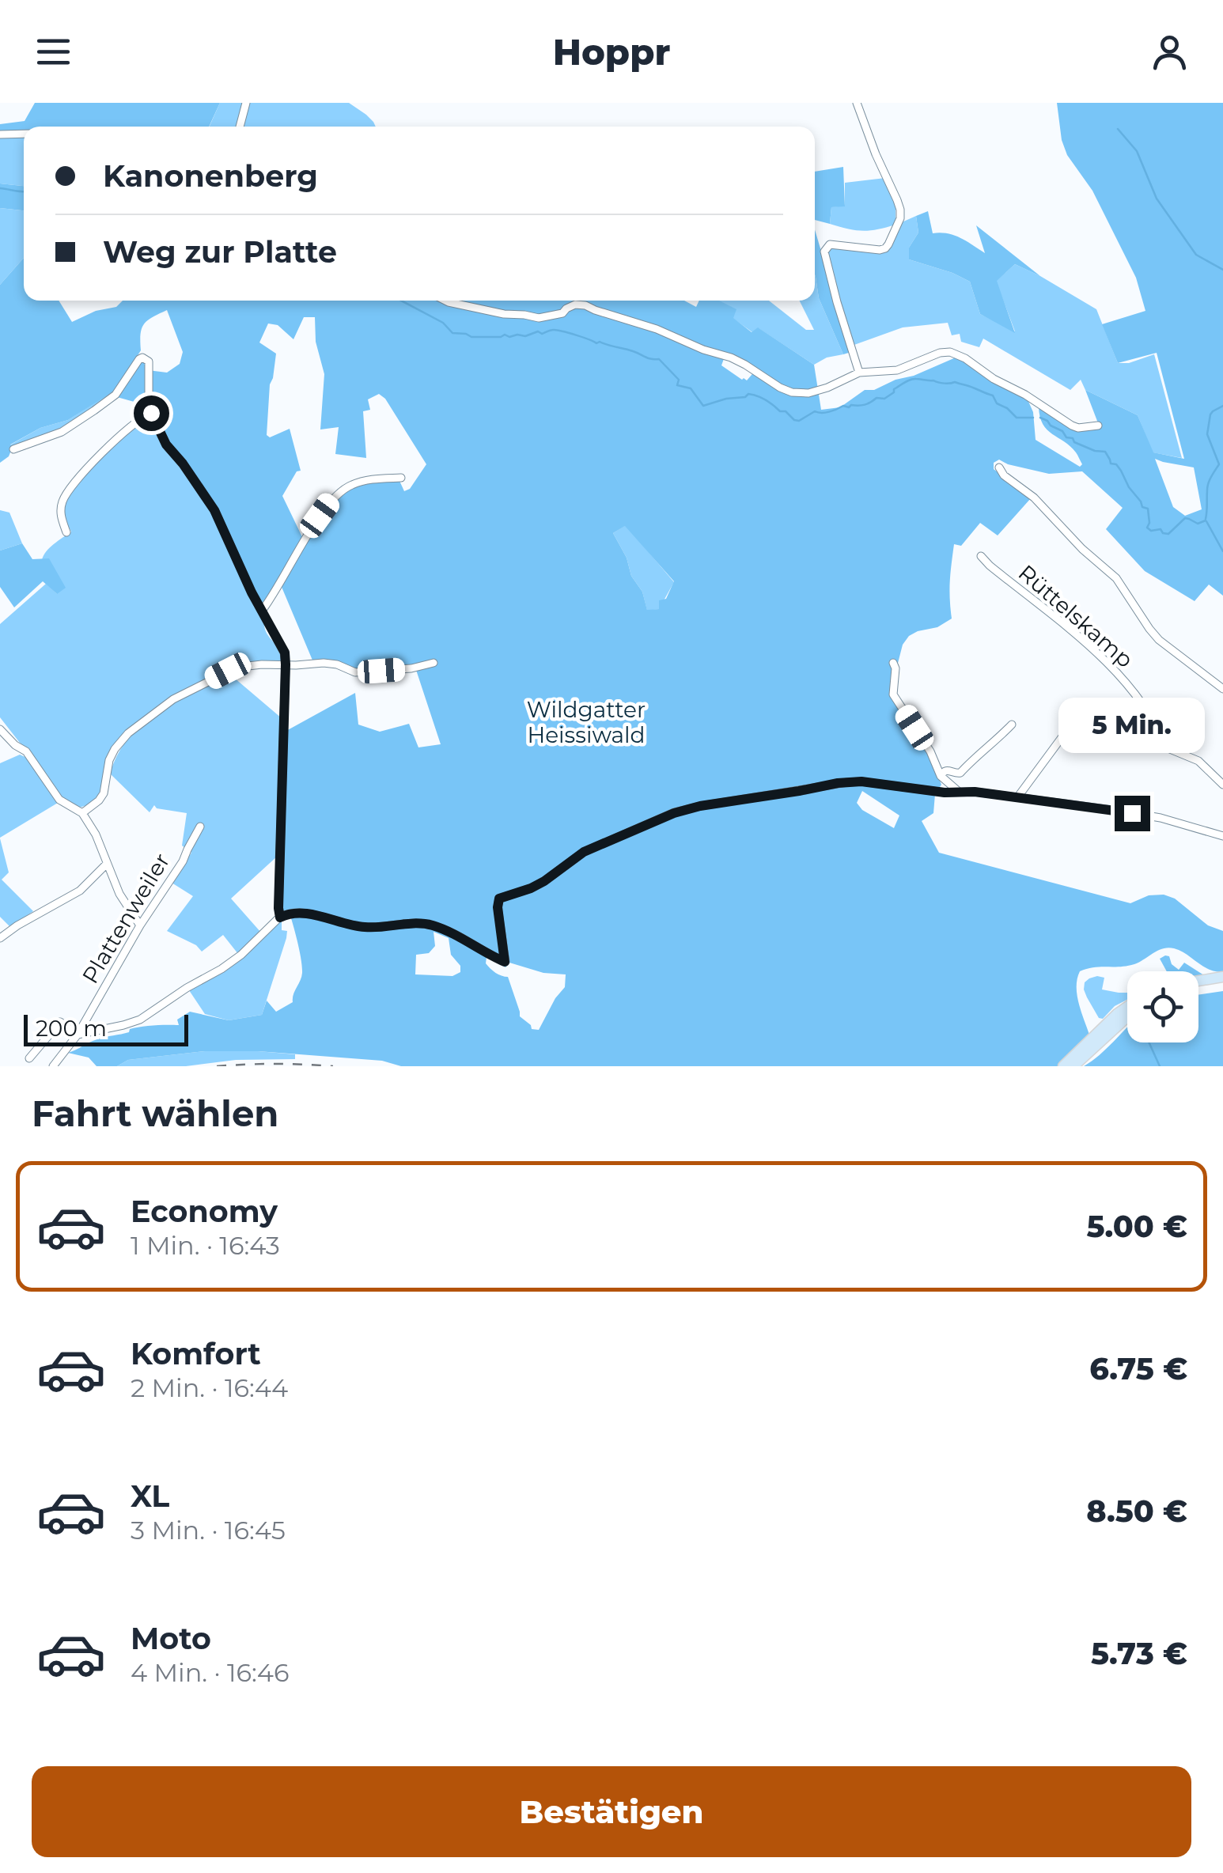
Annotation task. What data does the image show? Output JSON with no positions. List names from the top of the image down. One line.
{"streets":{"street":["Rüttelskamp","Plattenweiler"]},"parks":["Wildgatter Heissiwald"],"scale_bar":"200 m","page":{"header":"Hoppr","banner":["Kanonenberg","Weg zur Platte"],"bubble":"5 Min.","scale":"200 m","heading":"Fahrt wählen","list":[{"name":"Economy","note":"1 Min. · 16:43","value":"5.00 €"},{"name":"Komfort","note":"2 Min. · 16:44","value":"6.75 €"},{"name":"XL","note":"3 Min. · 16:45","value":"8.50 €"},{"name":"Moto","note":"4 Min. · 16:46","value":"5.73 €"}],"buttons":"Bestätigen"}}
